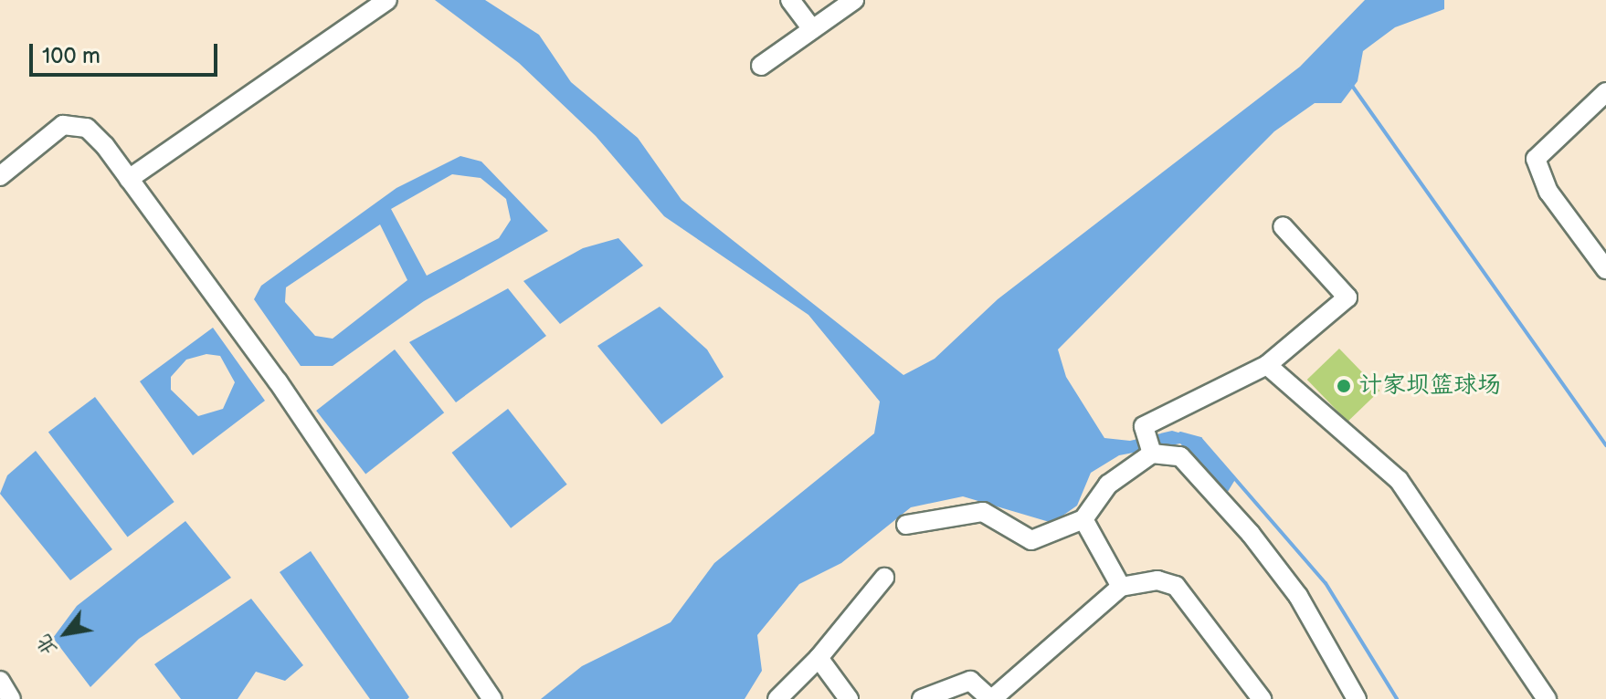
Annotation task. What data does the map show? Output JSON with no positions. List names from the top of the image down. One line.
{"places":["计家坝篮球场"],"scale_bar":"100 m","north":"bottom left"}
